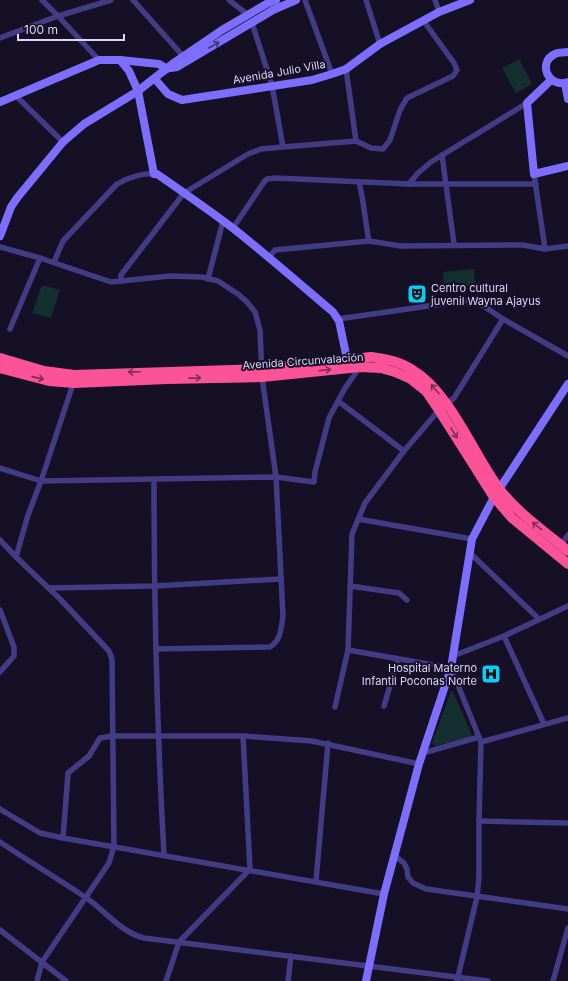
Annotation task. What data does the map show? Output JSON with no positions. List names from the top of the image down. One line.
{"streets":{"highway":["Avenida Circunvalación"],"street":["Avenida Julio Villa"]},"places":{"theatre":["Centro cultural juvenil Wayna Ajayus"],"hospital":["Hospital Materno Infantil Poconas Norte"]},"scale_bar":"100 m"}
